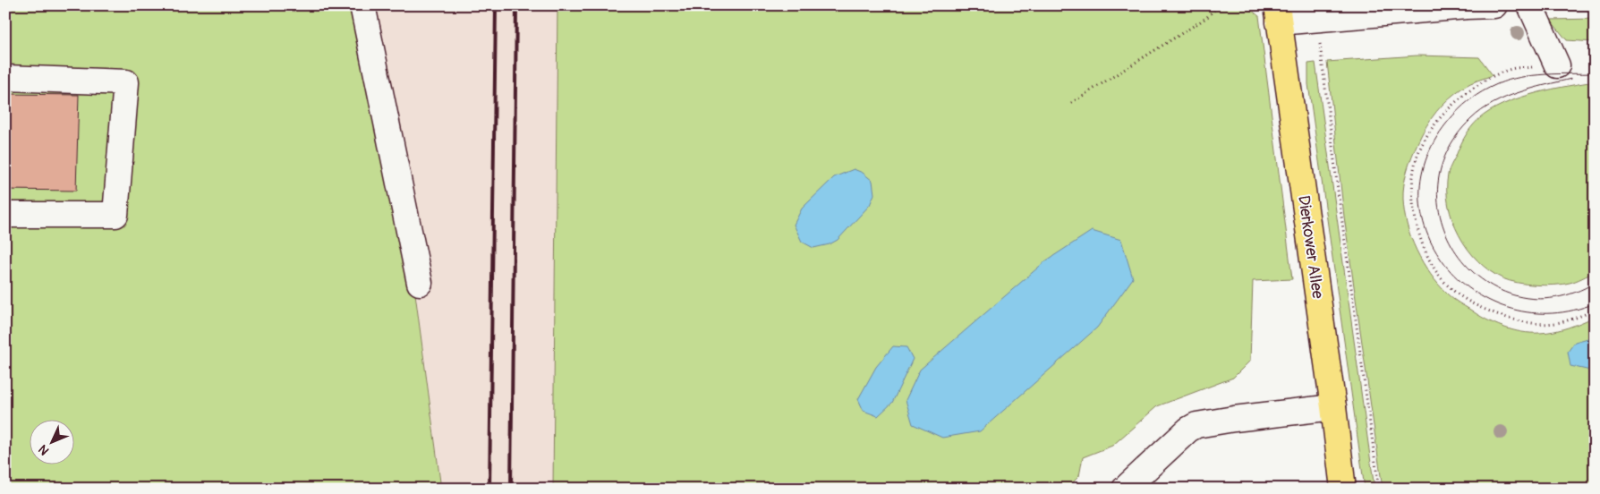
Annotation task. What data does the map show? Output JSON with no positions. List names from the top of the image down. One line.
{"streets":{"main road":["Dierkower Allee"]},"north":"bottom left"}
